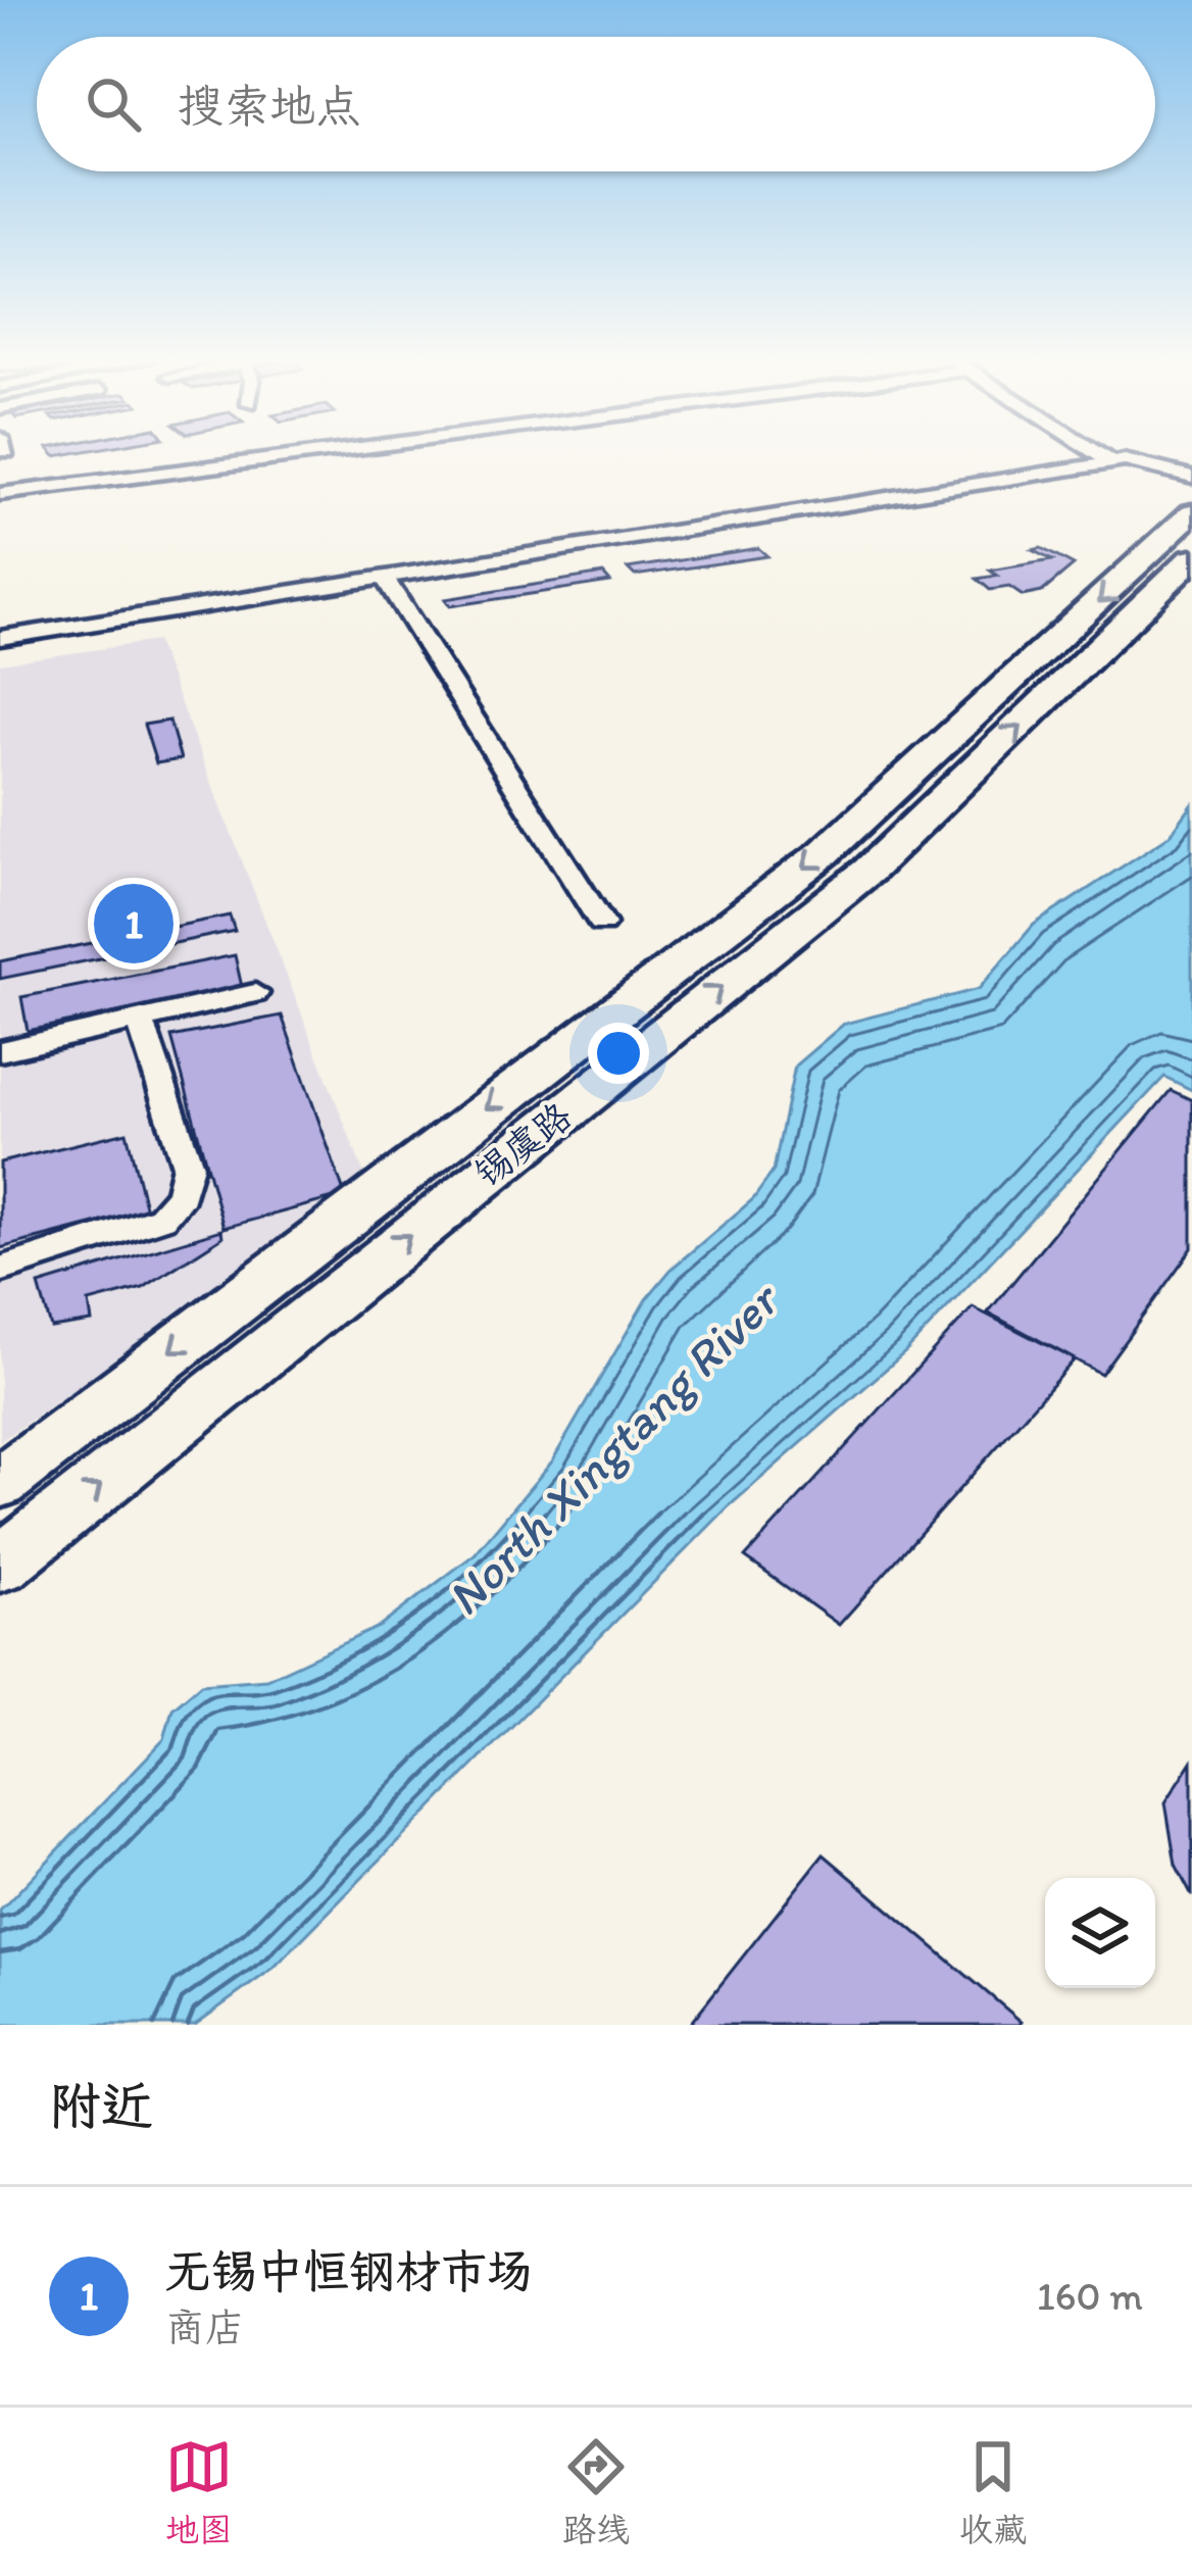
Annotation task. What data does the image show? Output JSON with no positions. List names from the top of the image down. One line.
{"streets":{"main road":["锡虞路"]},"water":["North Xingtang River"],"page":{"search":"搜索地点","pins":"1","heading":"附近","list":[{"mark":"1","name":"无锡中恒钢材市场","note":"商店","value":"160 m"}],"nav":["地图","路线","收藏"]}}
